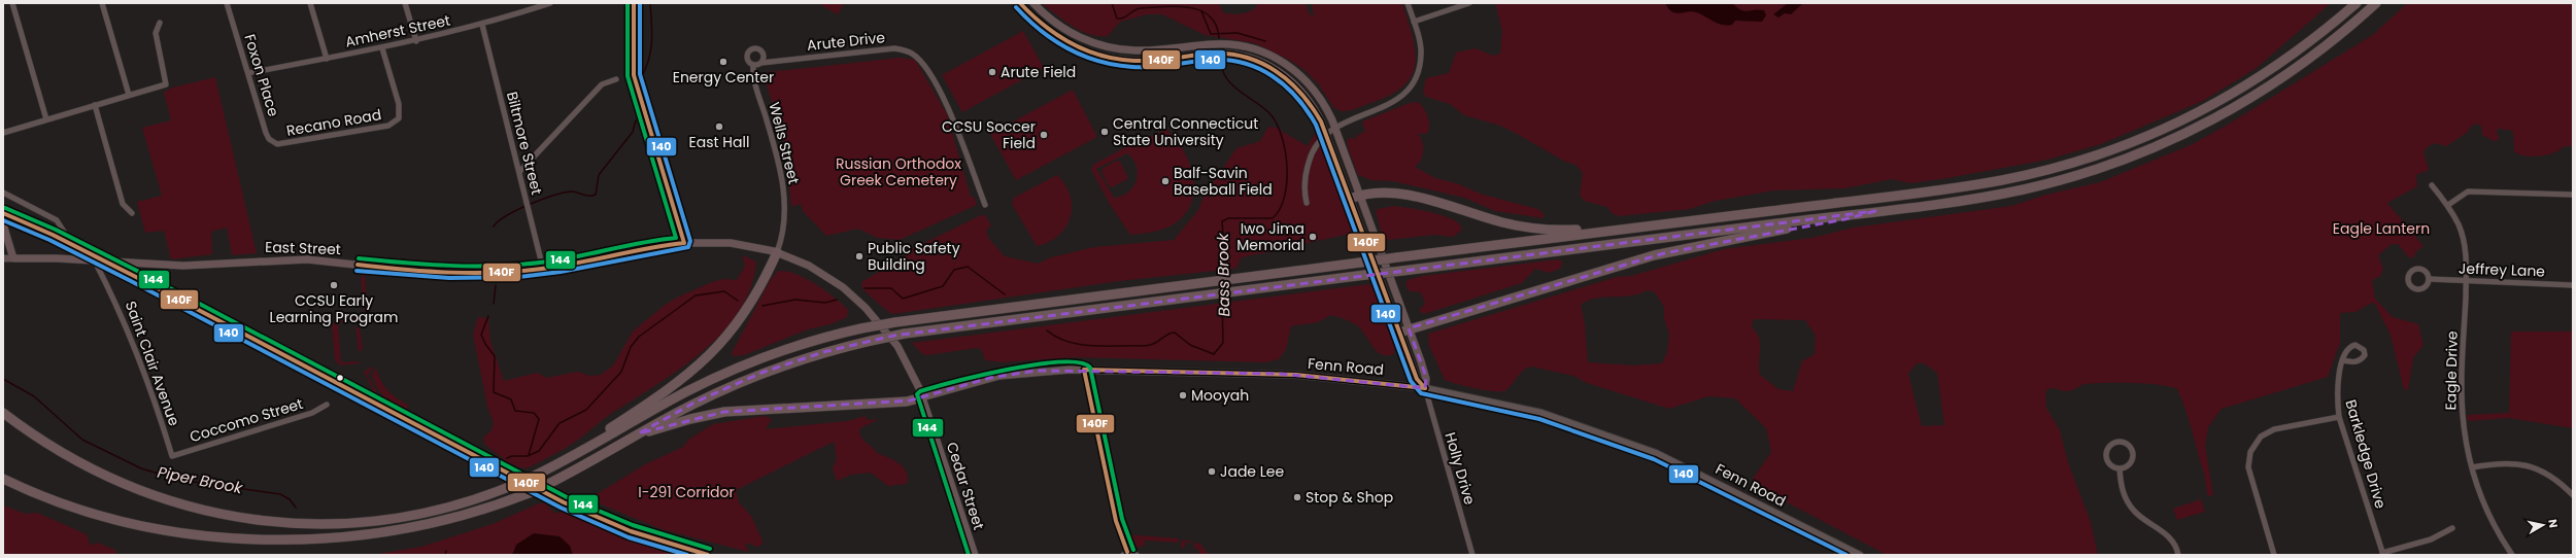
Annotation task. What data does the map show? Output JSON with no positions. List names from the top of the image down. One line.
{"streets":{"main road":["East Street","Fenn Road","Cedar Street"],"street":["Amherst Street","Arute Drive","Foxon Place","Recano Road","Biltmore Street","Wells Street","Jeffrey Lane","Saint Clair Avenue","Eagle Drive","Coccomo Street","Barkledge Drive","Holly Drive"]},"crossings":[["Amherst Street","Foxon Place"],["Amherst Street","Recano Road"],["Amherst Street","Biltmore Street"],["Arute Drive","Wells Street"],["Foxon Place","Recano Road"],["Biltmore Street","East Street"],["Wells Street","East Street"],["East Street","Saint Clair Avenue"],["East Street","Cedar Street"],["Jeffrey Lane","Eagle Drive"],["Saint Clair Avenue","Coccomo Street"],["Fenn Road","Holly Drive"],["Fenn Road","Cedar Street"]],"water":["Bass Brook","Piper Brook"],"parks":["Russian Orthodox Greek Cemetery","Eagle Lantern","I-291 Corridor"],"places":["Energy Center","Arute Field","East Hall","Central Connecticut State University","CCSU Soccer Field","Balf-Savin Baseball Field","Iwo Jima Memorial","Public Safety Building","CCSU Early Learning Program","Mooyah","Jade Lee","Stop & Shop"],"lines":["transit line 140F","transit line 140","transit line 144"],"north":"right"}
